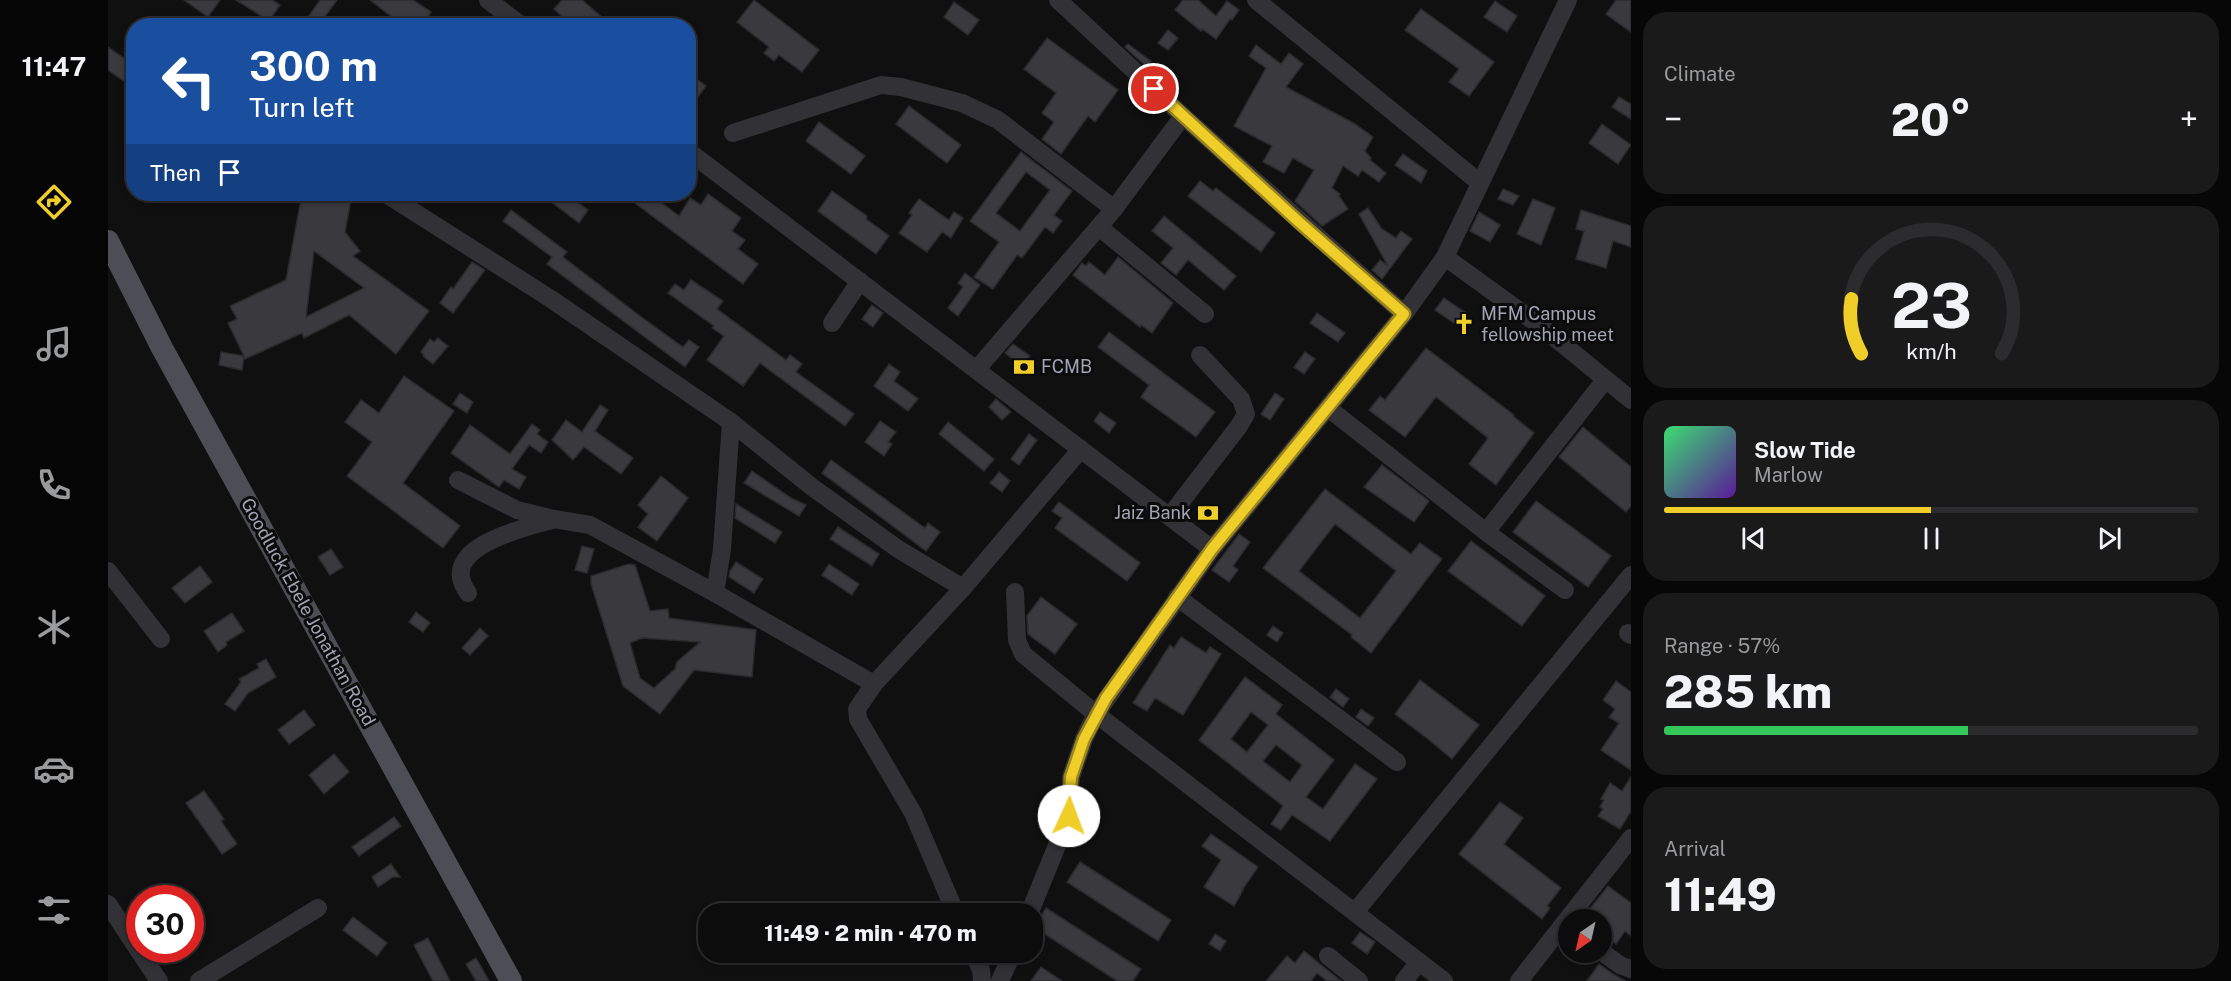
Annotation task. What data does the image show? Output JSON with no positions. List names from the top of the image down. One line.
{"streets":{"main road":["Goodluck Ebele Jonathan Road"]},"places":{"church":["MFM Campus fellowship meet"],"bank":["FCMB","Jaiz Bank"]},"north":"bottom left","page":{"tabs":"11:47","tile":["Climate",["Range · 57%","285 km"],["Arrival","11:49"]],"turn":["300 m","Turn left"],"heat":["−","20°","+"],"then":"Then","song":["Slow Tide","Marlow"],"limit":"30","trip":"11:49 · 2 min · 470 m","gauge":["23","km/h"]}}
